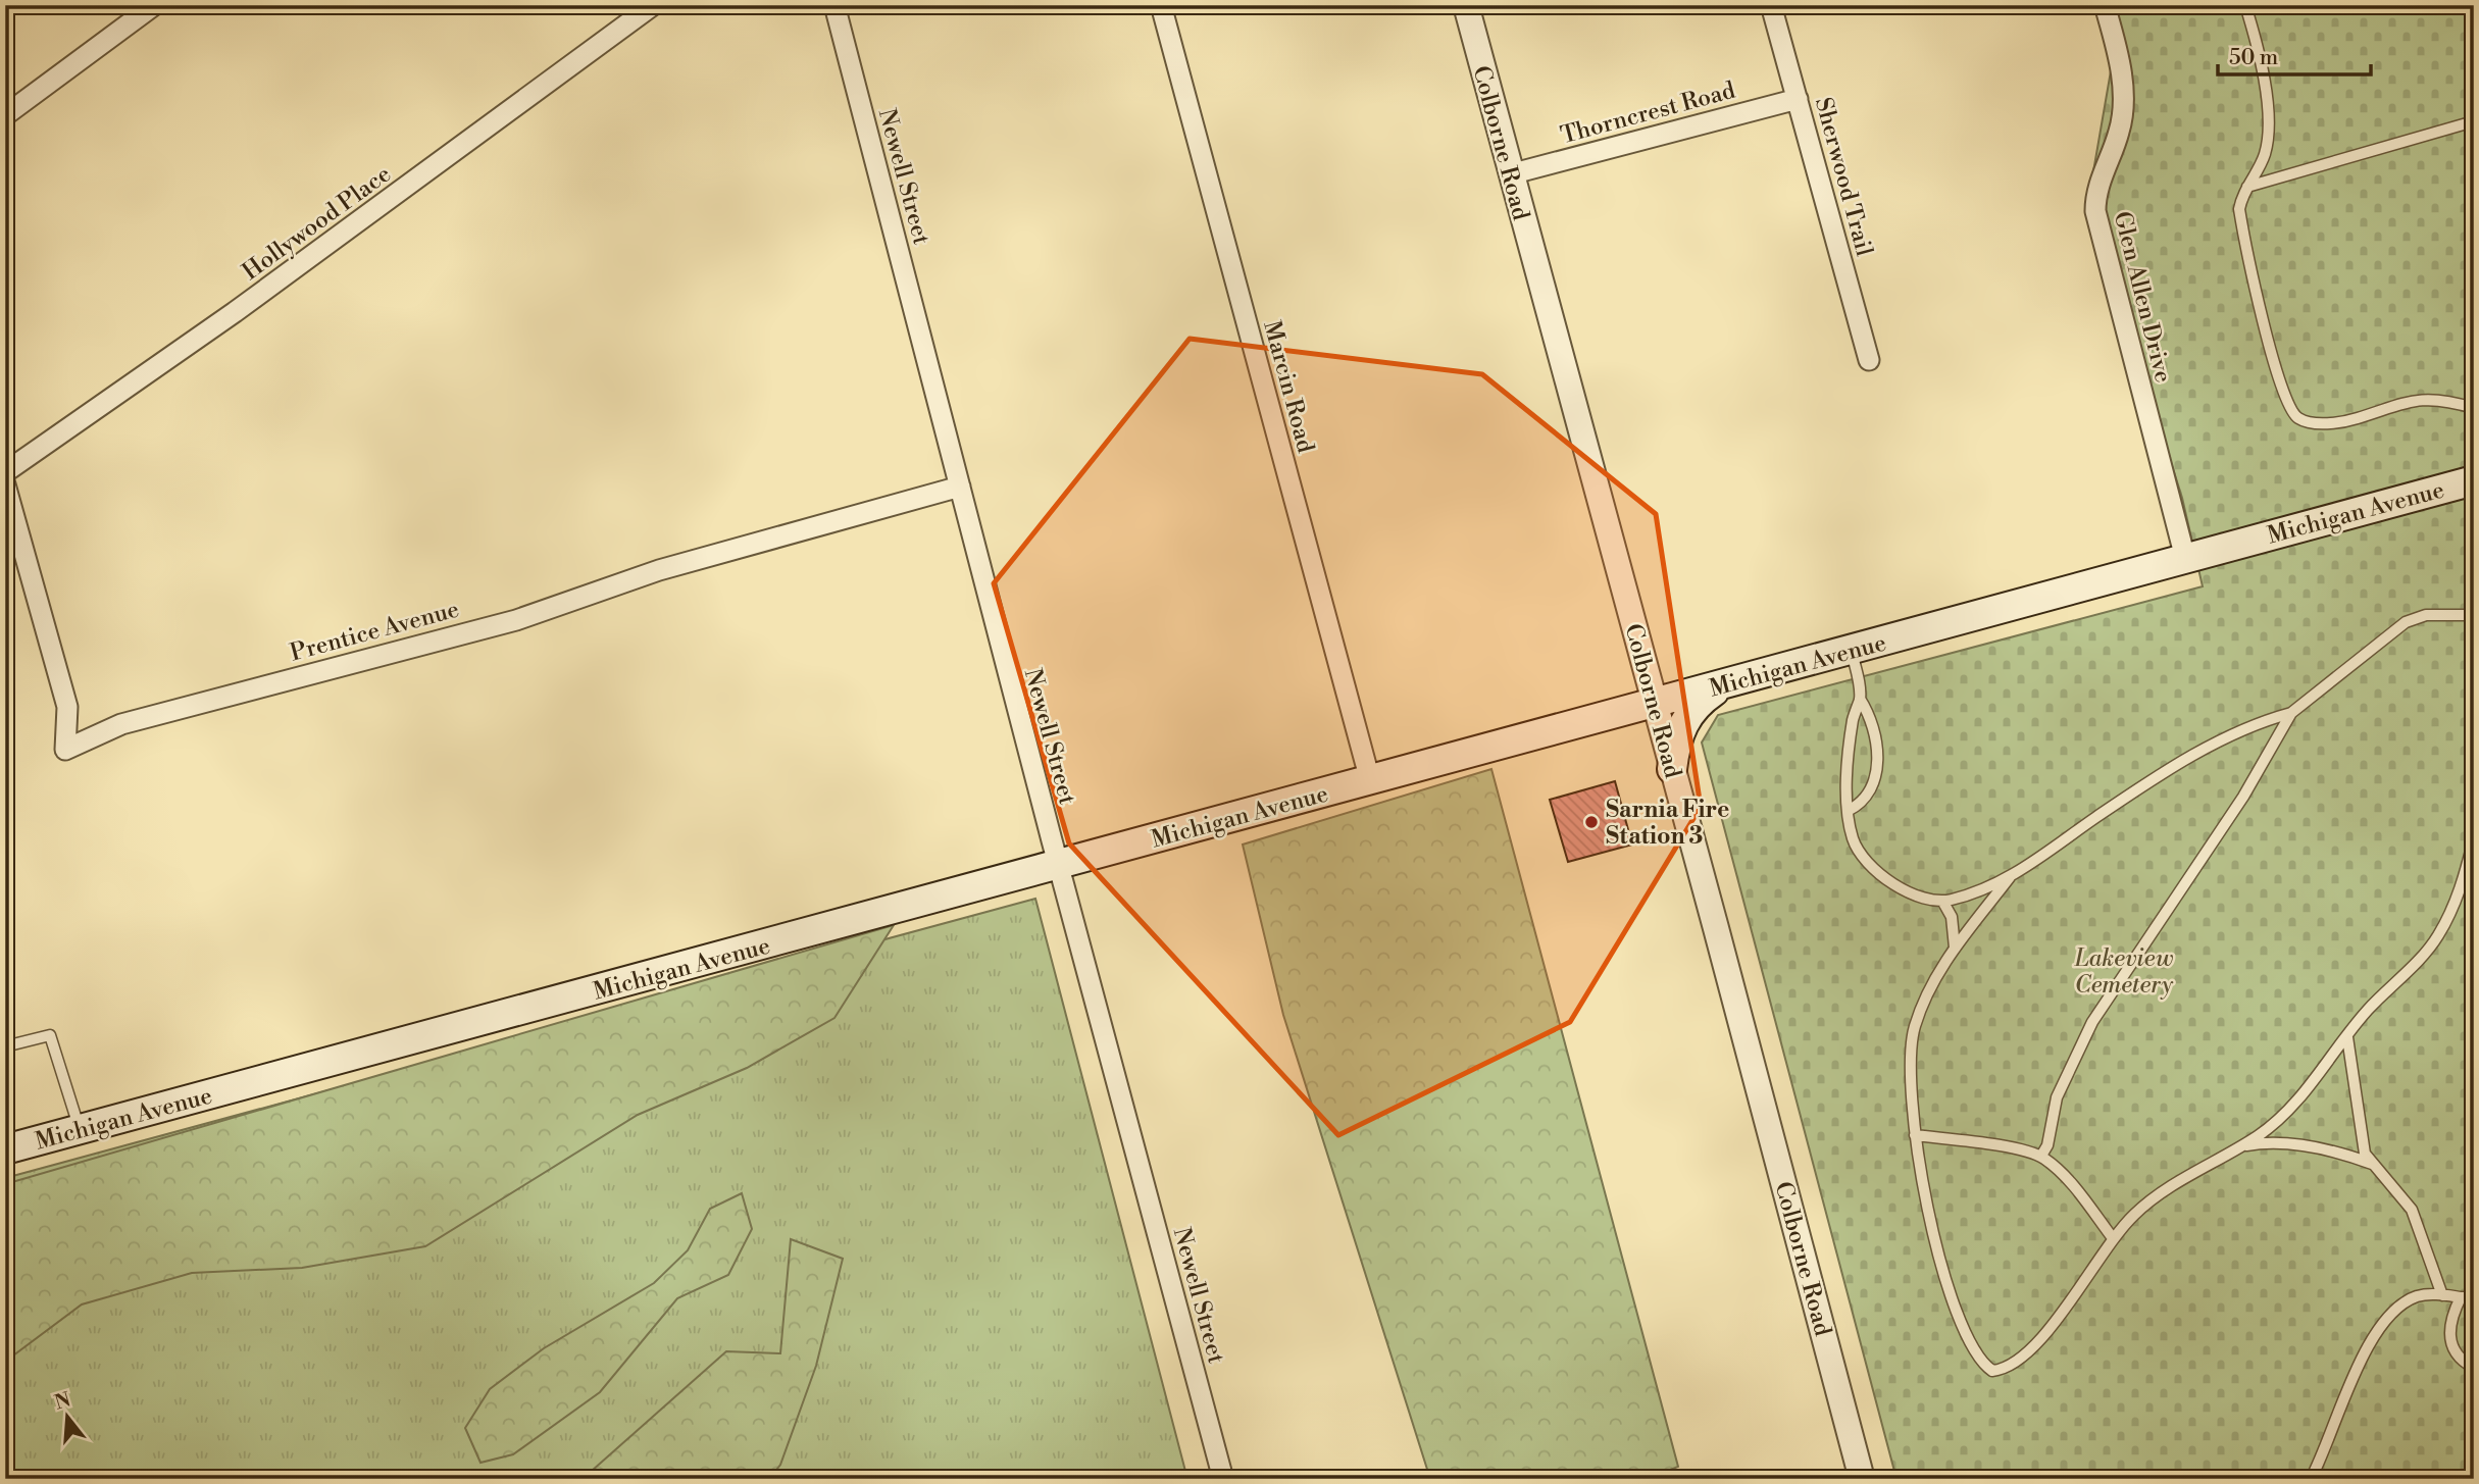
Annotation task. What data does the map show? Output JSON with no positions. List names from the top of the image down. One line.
{"streets":{"main road":["Michigan Avenue"],"street":["Thorncrest Road","Colborne Road","Newell Street","Sherwood Trail","Hollywood Place","Glen Allen Drive","Marcin Road","Prentice Avenue"]},"crossings":[["Thorncrest Road","Colborne Road"],["Thorncrest Road","Sherwood Trail"],["Colborne Road","Michigan Avenue"],["Newell Street","Michigan Avenue"],["Newell Street","Prentice Avenue"],["Glen Allen Drive","Michigan Avenue"],["Marcin Road","Michigan Avenue"]],"parks":["Lakeview Cemetery"],"places":["Sarnia Fire Station 3"],"scale_bar":"50 m","north":"top"}
